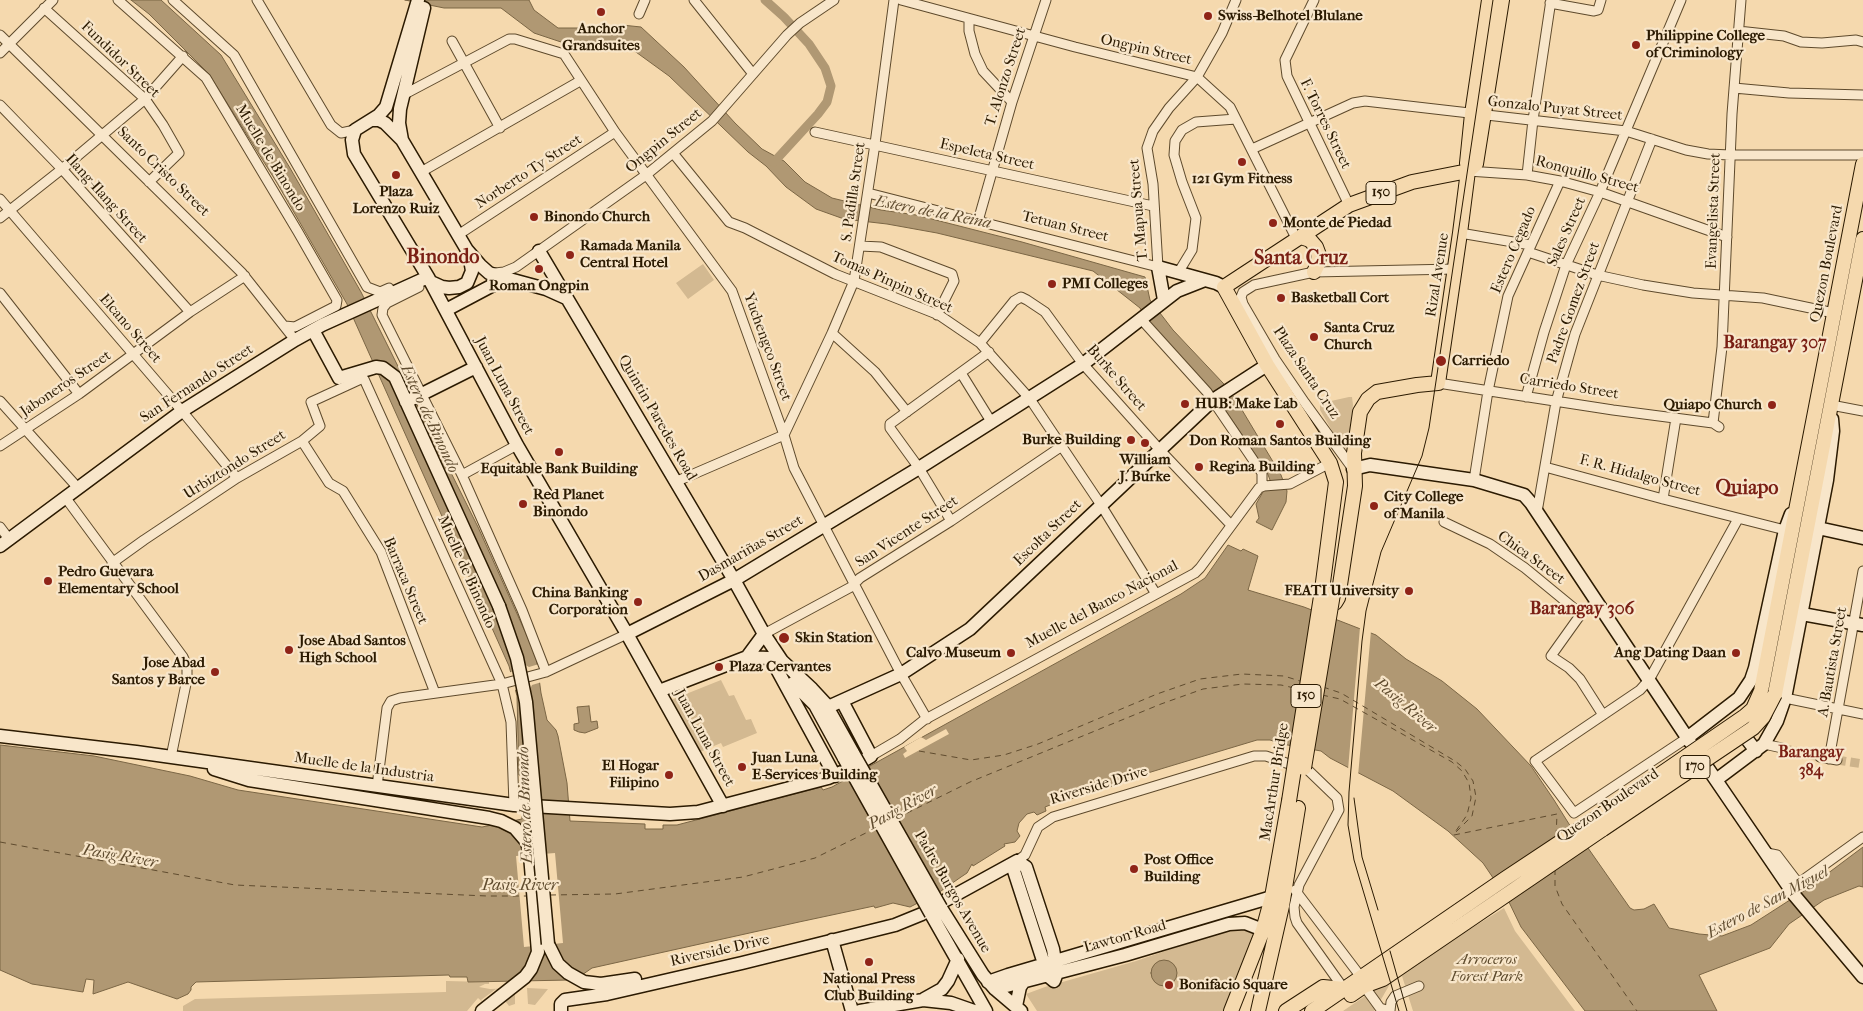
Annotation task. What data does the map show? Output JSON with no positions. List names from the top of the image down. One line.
{"streets":{"main road":["Ronquillo Street","150","Quezon Boulevard","Rizal Avenue","Plaza Santa Cruz","Carriedo Street","170","MacArthur Bridge"],"street":["Ongpin Street","Fundidor Street","T. Alonzo Street","Gonzalo Puyat Street","F. Torres Street","Espeleta Street","Muelle de Binondo","Santo Cristo Street","Norberto Ty Street","S. Padilla Street","Ilang-Ilang Street","T. Mapua Street","Evangelista Street","Tetuan Street","Sales Street","Estero Cegado","Tomas Pinpin Street","Padre Gomez Street","Elcano Street","Yuchengco Street","Burke Street","Jaboneros Street","San Fernando Street","Juan Luna Street","Quintin Paredes Road","Urbiztondo Street","F. R. Hidalgo Street","San Vicente Street","Escolta Street","Dasmariñas Street","Chica Street","Barraca Street","Muelle del Banco Nacional","A. Bautista Street","Muelle de la Industria","Riverside Drive","Padre Burgos Avenue","Lawton Road"]},"crossings":[["Ongpin Street","T. Alonzo Street"],["Ongpin Street","Gonzalo Puyat Street"],["Ongpin Street","Ronquillo Street"],["Ongpin Street","T. Mapua Street"],["Ongpin Street","Tomas Pinpin Street"],["Ongpin Street","Yuchengco Street"],["Ongpin Street","Quintin Paredes Road"],["Fundidor Street","Santo Cristo Street"],["T. Alonzo Street","Espeleta Street"],["T. Alonzo Street","Tetuan Street"],["Gonzalo Puyat Street","F. Torres Street"],["Gonzalo Puyat Street","Evangelista Street"],["Gonzalo Puyat Street","Sales Street"],["Gonzalo Puyat Street","Rizal Avenue"],["Gonzalo Puyat Street","Padre Gomez Street"],["F. Torres Street","Ronquillo Street"],["Espeleta Street","S. Padilla Street"],["Espeleta Street","T. Mapua Street"],["Muelle de Binondo","Santo Cristo Street"],["Muelle de Binondo","San Fernando Street"],["Muelle de Binondo","Juan Luna Street"],["Muelle de Binondo","Urbiztondo Street"],["Muelle de Binondo","Dasmariñas Street"],["Muelle de Binondo","Muelle de la Industria"],["Santo Cristo Street","Jaboneros Street"],["Santo Cristo Street","San Fernando Street"],["Norberto Ty Street","Yuchengco Street"],["Ronquillo Street","Evangelista Street"],["Ronquillo Street","Tetuan Street"],["Ronquillo Street","Sales Street"],["Ronquillo Street","Estero Cegado"],["Ronquillo Street","Rizal Avenue"],["Ronquillo Street","Padre Gomez Street"],["Ronquillo Street","Plaza Santa Cruz"],["S. Padilla Street","Tetuan Street"],["S. Padilla Street","Tomas Pinpin Street"],["S. Padilla Street","Yuchengco Street"],["Ilang-Ilang Street","Jaboneros Street"],["T. Mapua Street","Tetuan Street"],["Evangelista Street","Carriedo Street"],["Tetuan Street","Plaza Santa Cruz"],["Tetuan Street","Dasmariñas Street"],["Sales Street","Carriedo Street"],["Estero Cegado","Carriedo Street"],["Quezon Boulevard","F. R. Hidalgo Street"],["Rizal Avenue","Carriedo Street"],["Tomas Pinpin Street","Burke Street"],["Tomas Pinpin Street","San Vicente Street"],["Tomas Pinpin Street","Escolta Street"],["Tomas Pinpin Street","Dasmariñas Street"],["Tomas Pinpin Street","Muelle del Banco Nacional"],["Padre Gomez Street","Carriedo Street"],["Padre Gomez Street","F. R. Hidalgo Street"],["Elcano Street","Jaboneros Street"],["Elcano Street","San Fernando Street"],["Elcano Street","Urbiztondo Street"],["Yuchengco Street","San Vicente Street"],["Yuchengco Street","Escolta Street"],["Yuchengco Street","Dasmariñas Street"],["Yuchengco Street","Muelle del Banco Nacional"],["Plaza Santa Cruz","Carriedo Street"],["Plaza Santa Cruz","Escolta Street"],["Plaza Santa Cruz","MacArthur Bridge"],["Burke Street","Escolta Street"],["Burke Street","Dasmariñas Street"],["Burke Street","Muelle del Banco Nacional"],["San Fernando Street","Juan Luna Street"],["Juan Luna Street","Dasmariñas Street"],["Juan Luna Street","Muelle de la Industria"],["Carriedo Street","MacArthur Bridge"],["Quintin Paredes Road","San Vicente Street"],["Quintin Paredes Road","Escolta Street"],["Quintin Paredes Road","Dasmariñas Street"],["Quintin Paredes Road","Padre Burgos Avenue"],["Urbiztondo Street","Barraca Street"],["Dasmariñas Street","Barraca Street"],["Dasmariñas Street","Muelle de la Industria"],["MacArthur Bridge","Lawton Road"],["Riverside Drive","Padre Burgos Avenue"],["Padre Burgos Avenue","Lawton Road"]],"districts":["Binondo","Santa Cruz","Barangay 307","Quiapo","Barangay 306","Barangay 384"],"water":["Estero de la Reina","Estero de Binondo","Pasig River","Estero de San Miguel"],"parks":["Arroceros Forest Park"],"places":["Anchor Grandsuites","Swiss-Belhotel Blulane","Philippine College of Criminology","121 Gym Fitness","Plaza Lorenzo Ruiz","Binondo Church","Monte de Piedad","Ramada Manila Central Hotel","Roman Ongpin","PMI Colleges","Basketball Cort","Santa Cruz Church","Carriedo","HUB: Make Lab","Quiapo Church","Don Roman Santos Building","Burke Building","William J. Burke","Equitable Bank Building","Regina Building","Red Planet Binondo","City College of Manila","Pedro Guevara Elementary School","FEATI University","China Banking Corporation","Skin Station","Jose Abad Santos High School","Calvo Museum","Ang Dating Daan","Plaza Cervantes","Jose Abad Santos y Barce","Juan Luna E-Services Building","El Hogar Filipino","Post Office Building","National Press Club Building","Bonifacio Square"]}
